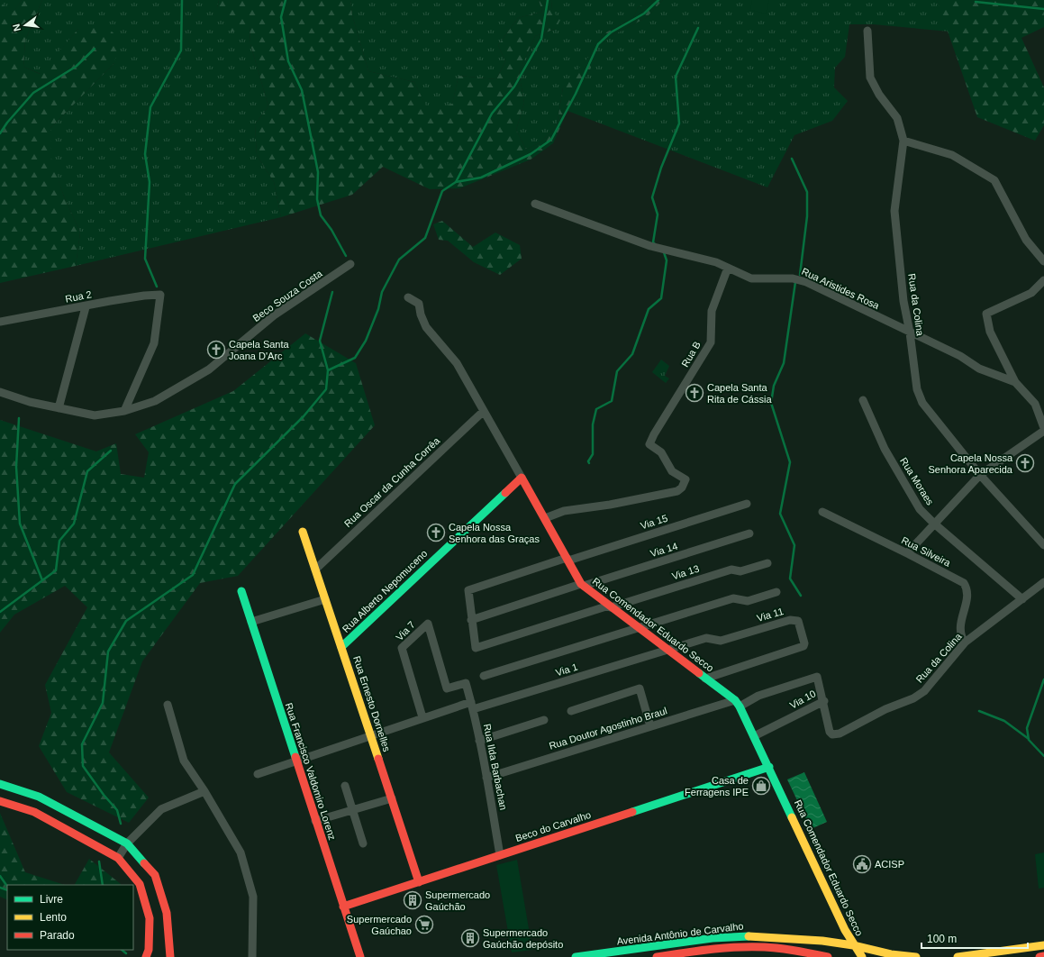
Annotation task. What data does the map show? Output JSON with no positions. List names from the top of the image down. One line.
{"streets":{"street":["Rua Aristides Rosa","Beco Souza Costa","Rua 2","Rua da Colina","Rua B","Rua Moraes","Rua Oscar da Cunha Corrêa","Via 15","Via 14","Rua Silveira","Via 13","Rua Alberto Nepomuceno","Via 11","Rua Comendador Eduardo Secco","Via 7","Via 1","Via 10","Rua Ernesto Dornelles","Rua Doutor Agostinho Braul","Rua Ilda Barbachan","Rua Francisco Valdomiro Lorenz","Beco do Carvalho","Avenida Antônio de Carvalho"]},"crossings":[["Rua Aristides Rosa","Rua da Colina"],["Rua Aristides Rosa","Rua B"],["Beco Souza Costa","Rua 2"],["Rua da Colina","Rua Moraes"],["Rua da Colina","Rua Silveira"],["Rua da Colina","Via 10"],["Rua B","Rua Comendador Eduardo Secco"],["Rua Oscar da Cunha Corrêa","Rua Comendador Eduardo Secco"],["Rua Oscar da Cunha Corrêa","Rua Ernesto Dornelles"],["Via 15","Via 14"],["Via 15","Via 13"],["Via 15","Rua Comendador Eduardo Secco"],["Via 14","Rua Comendador Eduardo Secco"],["Via 13","Rua Comendador Eduardo Secco"],["Rua Alberto Nepomuceno","Rua Comendador Eduardo Secco"],["Rua Alberto Nepomuceno","Rua Ernesto Dornelles"],["Via 11","Rua Comendador Eduardo Secco"],["Via 11","Via 1"],["Rua Comendador Eduardo Secco","Via 1"],["Rua Comendador Eduardo Secco","Via 10"],["Rua Comendador Eduardo Secco","Rua Doutor Agostinho Braul"],["Rua Comendador Eduardo Secco","Beco do Carvalho"],["Rua Comendador Eduardo Secco","Avenida Antônio de Carvalho"],["Via 7","Via 1"],["Via 7","Rua Ilda Barbachan"],["Via 1","Rua Ernesto Dornelles"],["Via 1","Rua Ilda Barbachan"],["Via 1","Rua Francisco Valdomiro Lorenz"],["Via 10","Rua Doutor Agostinho Braul"],["Rua Ernesto Dornelles","Beco do Carvalho"],["Rua Doutor Agostinho Braul","Rua Ilda Barbachan"],["Rua Ilda Barbachan","Beco do Carvalho"],["Rua Francisco Valdomiro Lorenz","Beco do Carvalho"]],"places":{"church":["Capela Santa Joana D'Arc","Capela Santa Rita de Cássia","Capela Nossa Senhora Aparecida","Capela Nossa Senhora das Graças"],"shop":["Casa de Ferragens IPE"],"public building":["ACISP"],"building":["Supermercado Gaúchão","Supermercado Gaúchão depósito"],"supermarket":["Supermercado Gaúchao"]},"legend":["Livre","Lento","Parado"],"scale_bar":"100 m","north":"left"}
